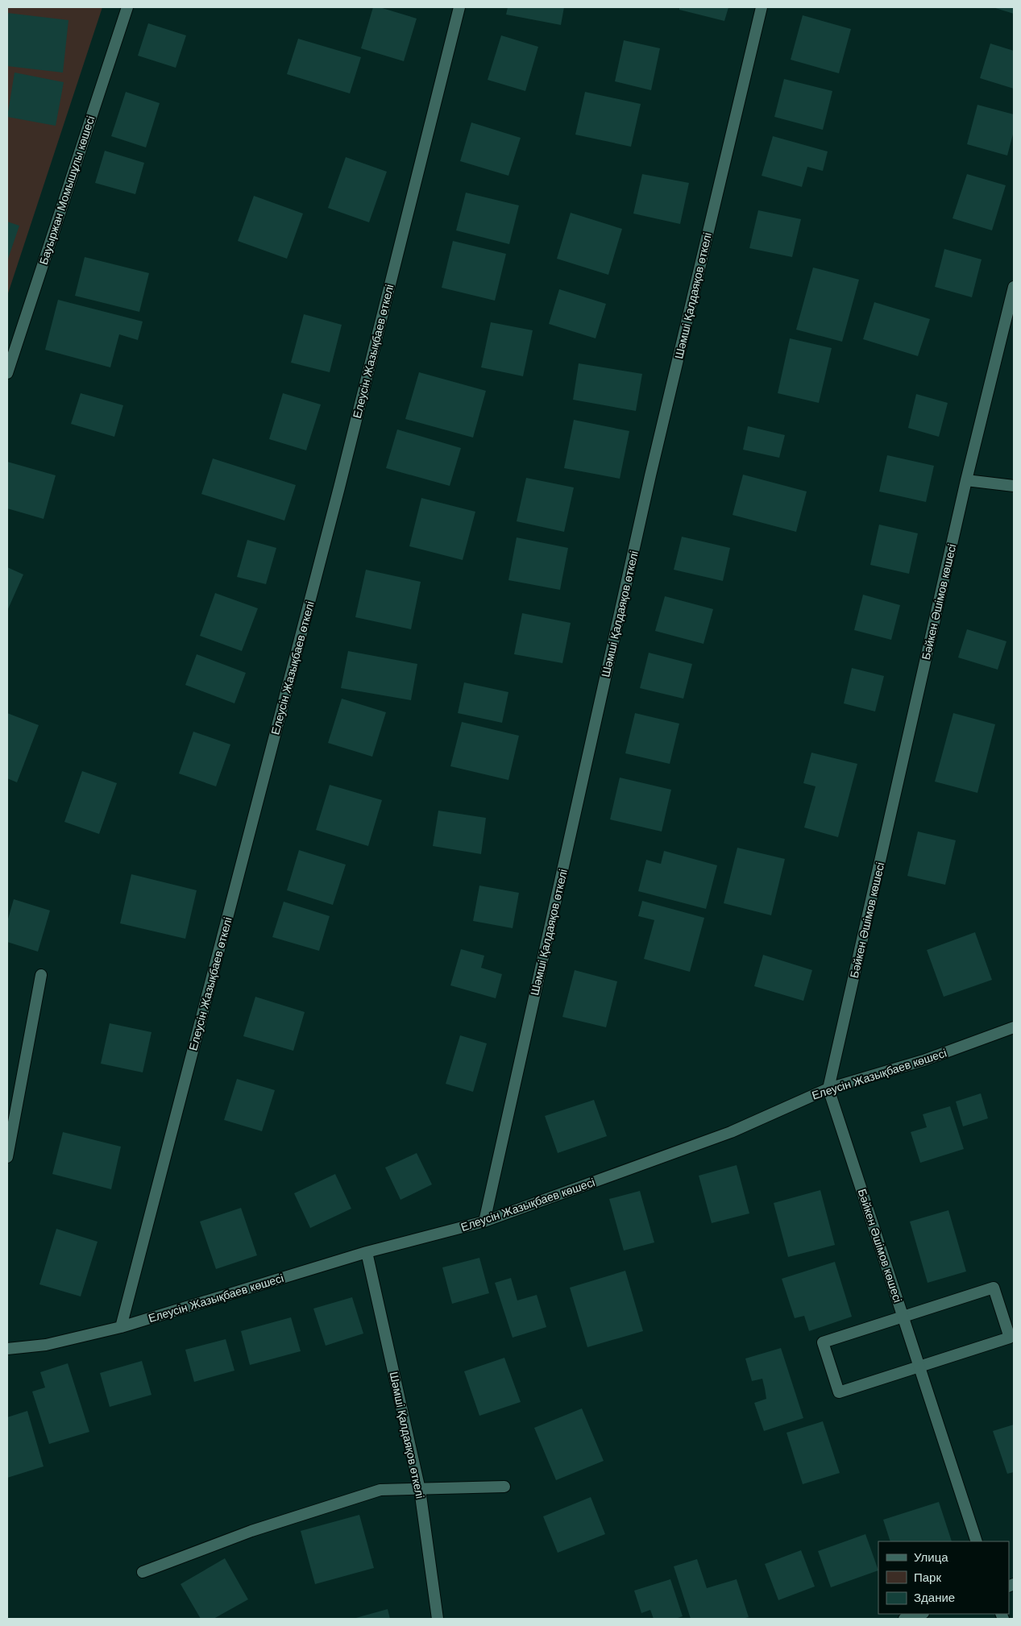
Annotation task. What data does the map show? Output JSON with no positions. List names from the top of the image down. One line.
{"streets":{"street":["Бауыржан Момышұлы көшесі","Шәмші Қалдаяқов өткелі","Елеусін Жазықбаев өткелі","Бәйкен Әшімов көшесі","Елеусін Жазықбаев көшесі"]},"crossings":[["Шәмші Қалдаяқов өткелі","Елеусін Жазықбаев көшесі"],["Елеусін Жазықбаев өткелі","Елеусін Жазықбаев көшесі"],["Бәйкен Әшімов көшесі","Елеусін Жазықбаев көшесі"]],"legend":["Улица","Парк","Здание"]}
